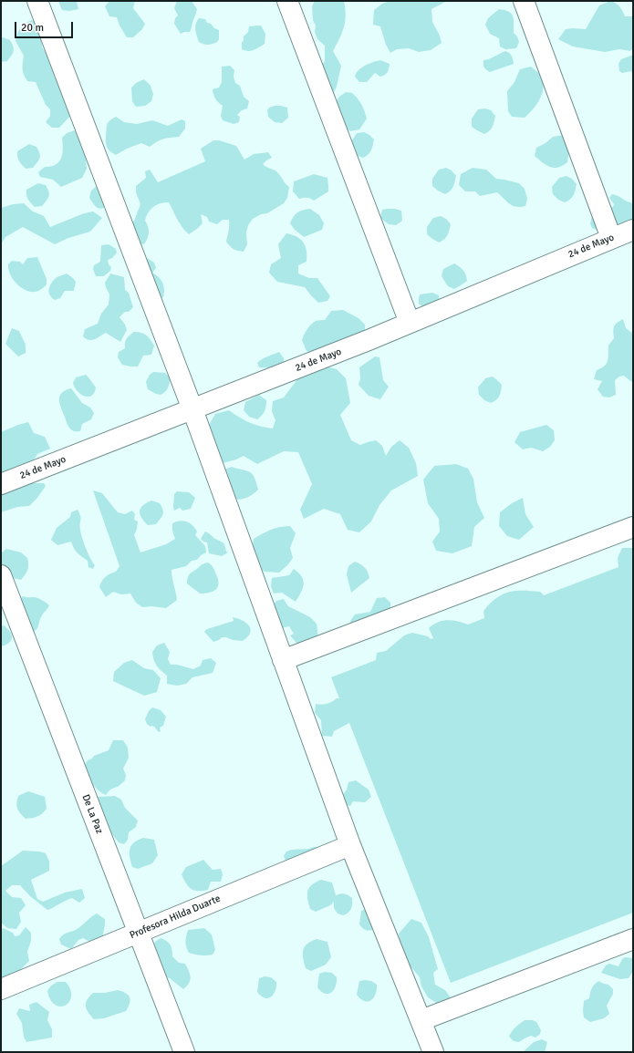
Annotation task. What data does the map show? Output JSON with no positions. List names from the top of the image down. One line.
{"streets":{"street":["24 de Mayo","De La Paz","Profesora Hilda Duarte"]},"crossings":[["De La Paz","Profesora Hilda Duarte"]],"scale_bar":"20 m"}
